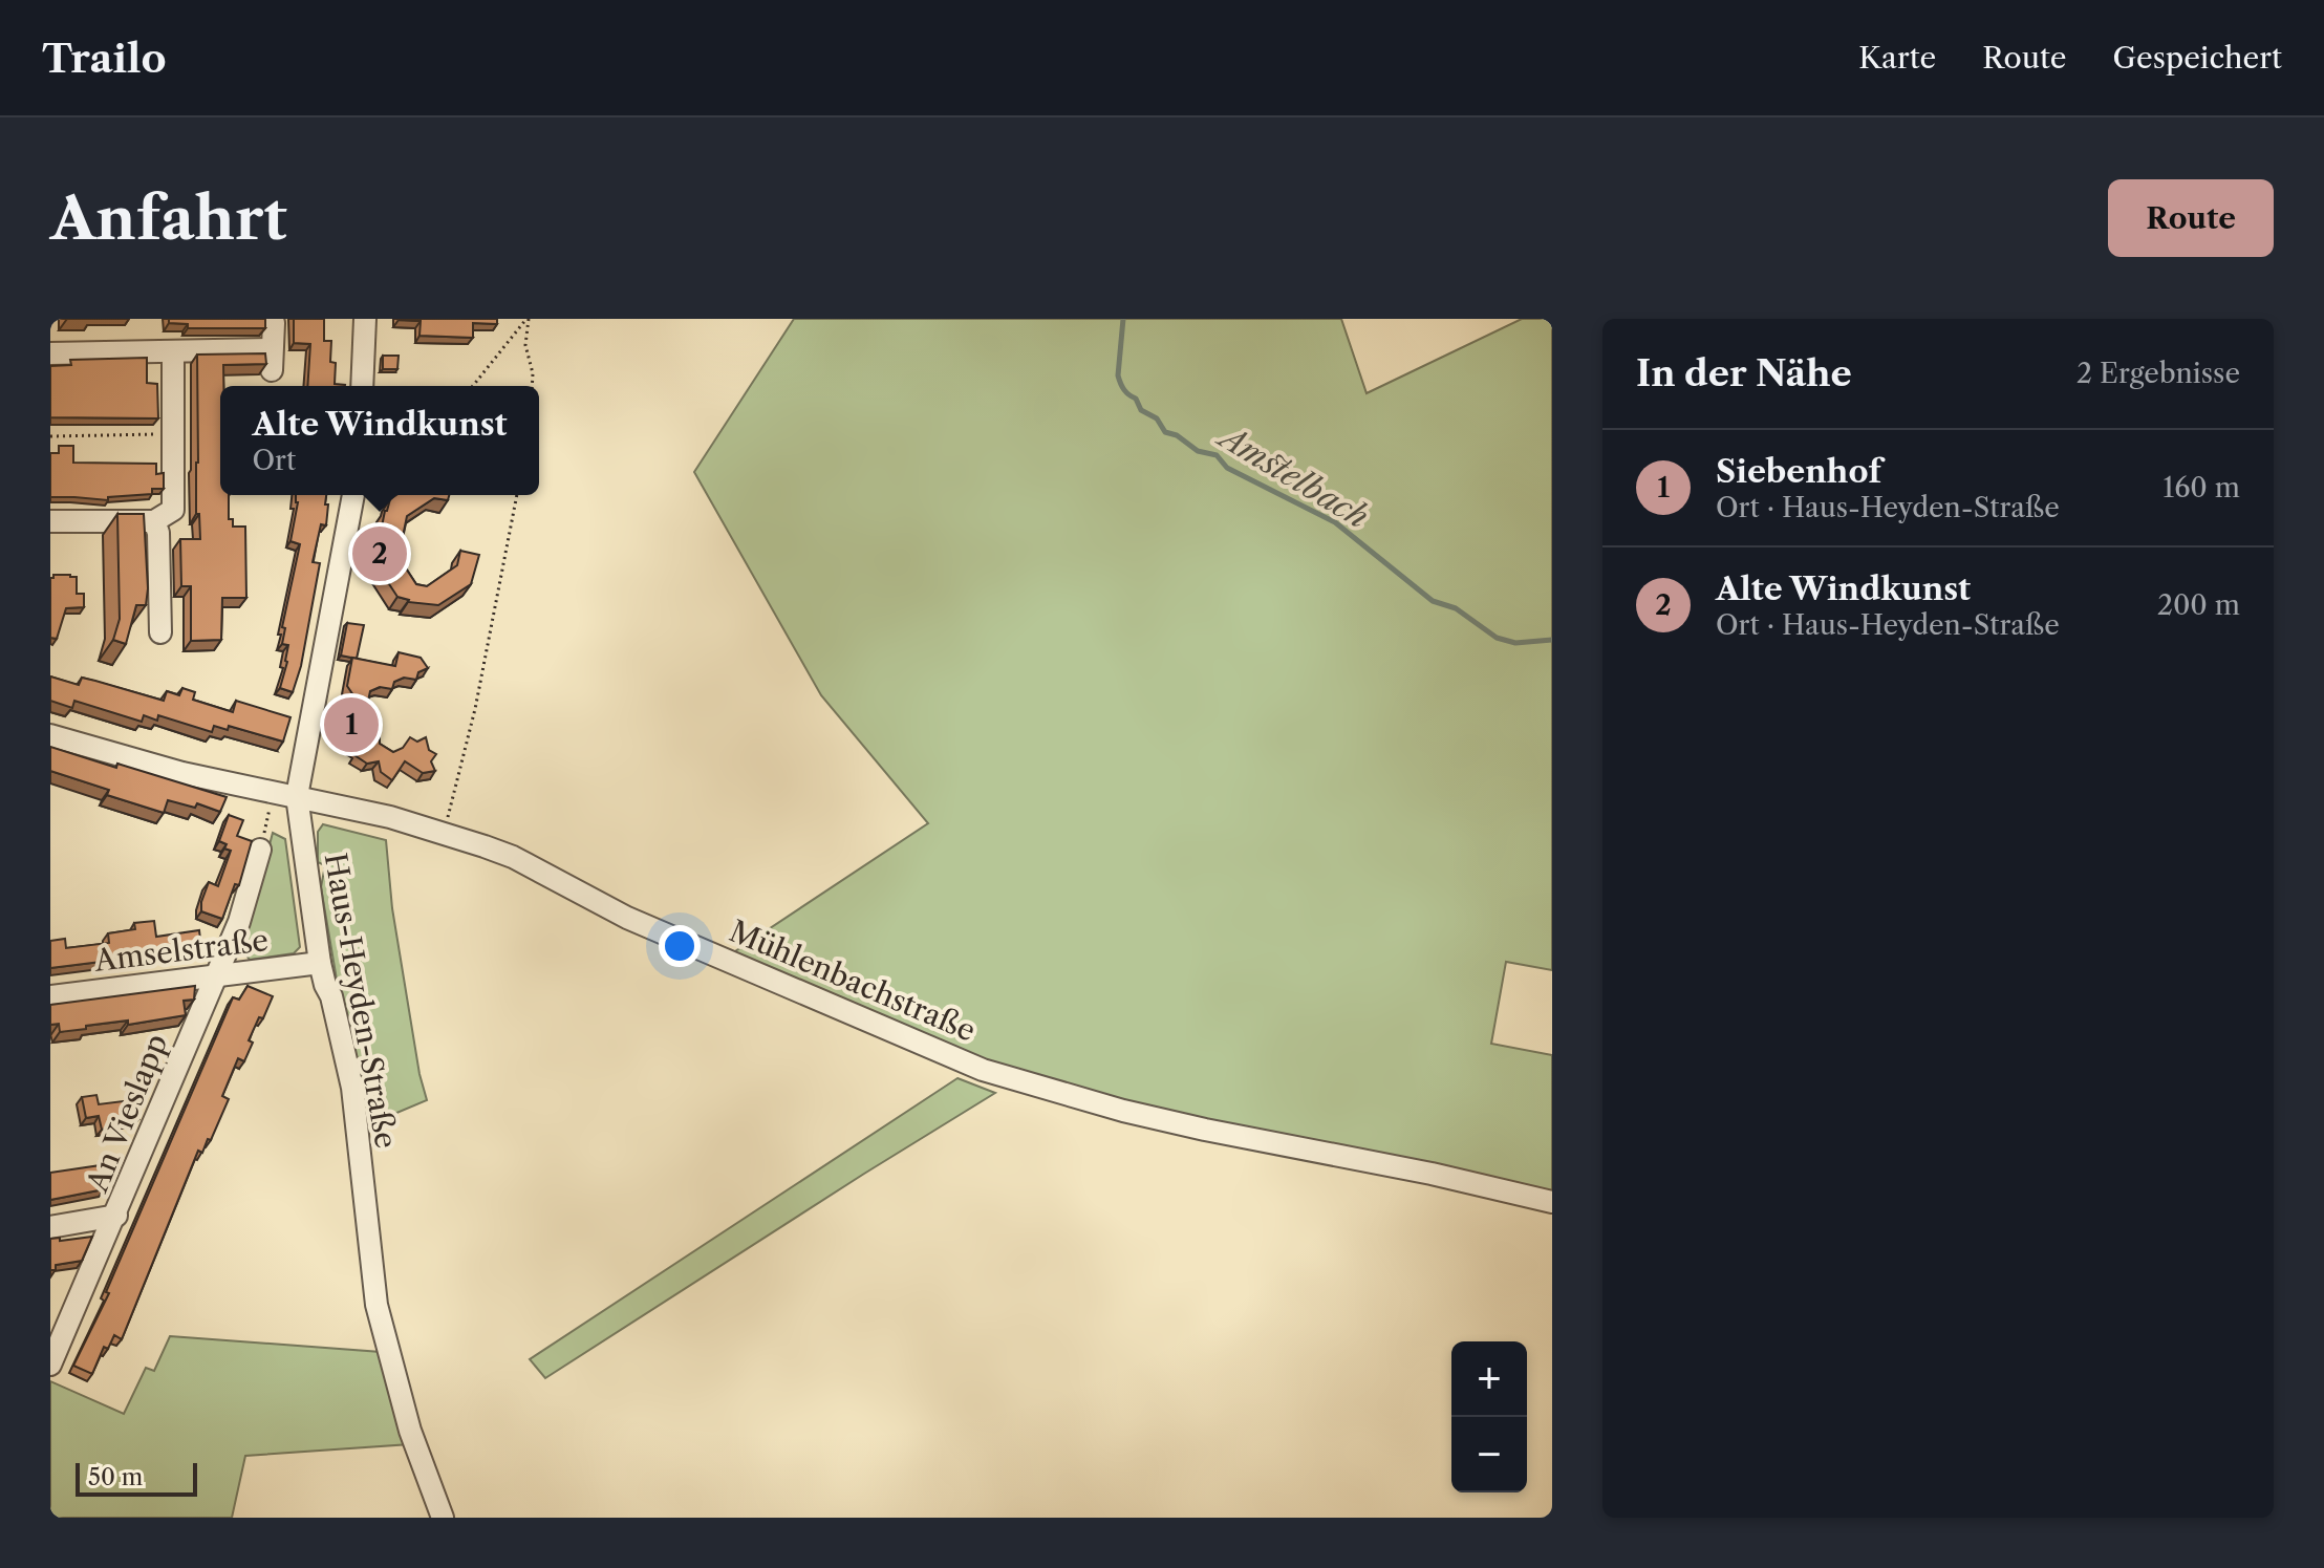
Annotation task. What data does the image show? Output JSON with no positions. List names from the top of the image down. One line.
{"streets":{"street":["Amselstraße","Mühlenbachstraße","Haus-Heyden-Straße","An Vieslapp"]},"crossings":[["Amselstraße","Haus-Heyden-Straße"],["Amselstraße","An Vieslapp"],["Mühlenbachstraße","Haus-Heyden-Straße"]],"water":["Amstelbach"],"scale_bar":"50 m","page":{"header":"Trailo","nav":["Karte","Route","Gespeichert"],"buttons":"Route","title":"Anfahrt","heading":["In der Nähe","2 Ergebnisse"],"popup":["Alte Windkunst","Ort"],"list":[{"mark":"1","name":"Siebenhof","note":"Ort · Haus-Heyden-Straße","value":"160 m"},{"mark":"2","name":"Alte Windkunst","note":"Ort · Haus-Heyden-Straße","value":"200 m"}],"pins":["2","1"],"map_buttons":["+","−"],"scale":"50 m"}}
